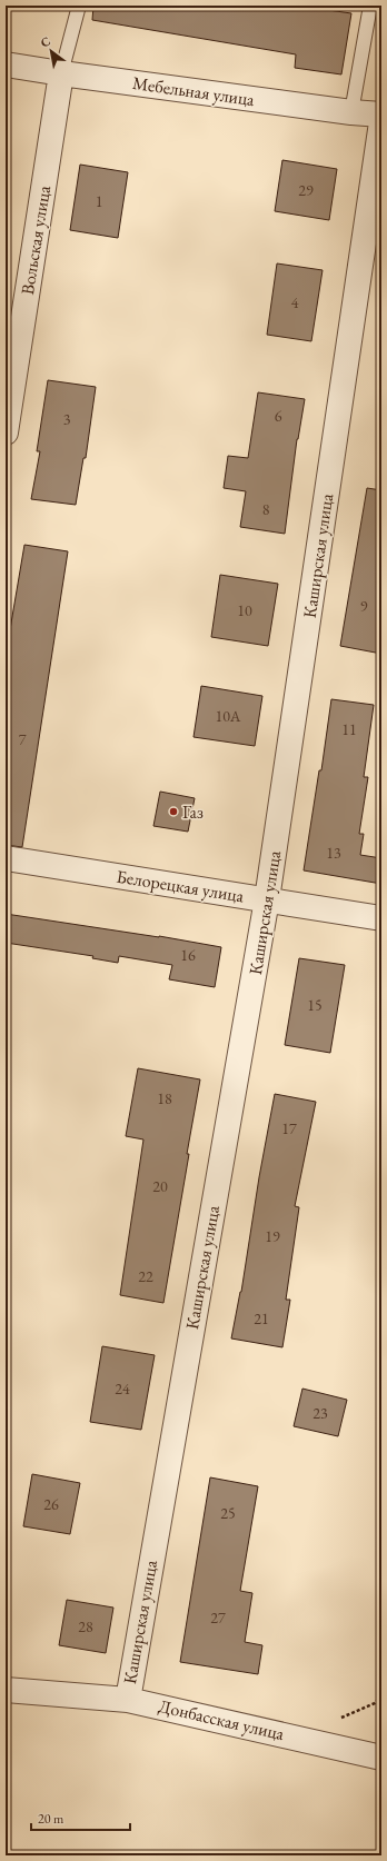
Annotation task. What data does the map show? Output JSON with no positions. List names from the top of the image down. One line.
{"streets":{"street":["Мебельная улица","Вольская улица","Каширская улица","Белорецкая улица","Донбасская улица"]},"crossings":[["Мебельная улица","Вольская улица"],["Каширская улица","Белорецкая улица"],["Каширская улица","Донбасская улица"]],"places":["Газ"],"house_numbers":["29","1","4","6","3","8","9","10","10А","11","7","13","16","15","18","17","20","19","22","21","24","23","26","25","27","28"],"scale_bar":"20 m","north":"top left"}
